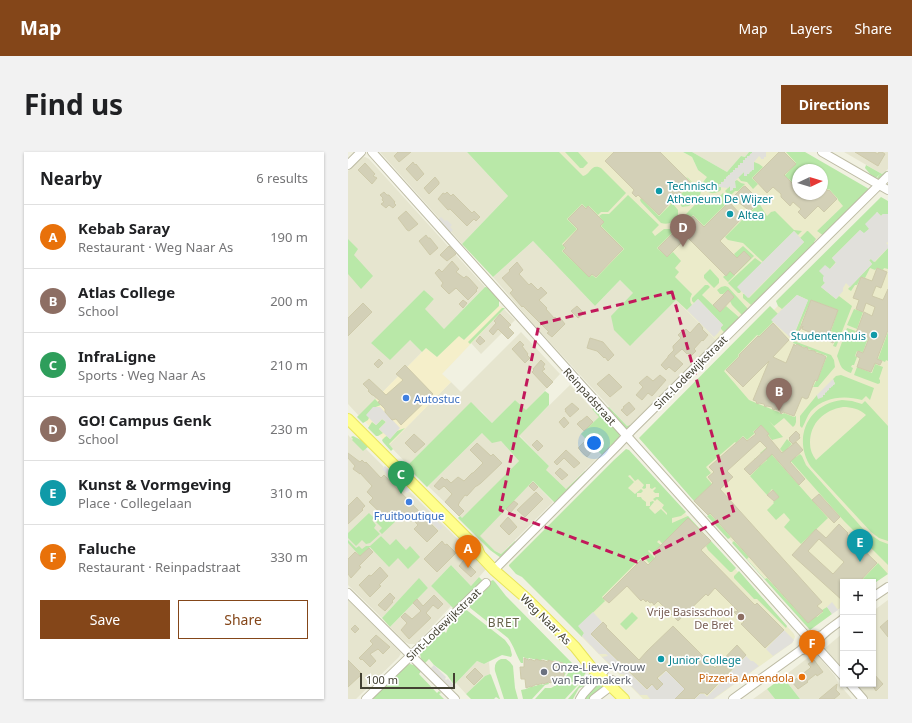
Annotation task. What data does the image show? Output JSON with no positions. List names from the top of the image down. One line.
{"streets":{"main road":["Weg Naar As"],"street":["Sint-Lodewijkstraat","Reinpadstraat"]},"crossings":[["Sint-Lodewijkstraat","Reinpadstraat"],["Sint-Lodewijkstraat","Weg Naar As"]],"districts":["BRET"],"places":["Technisch Atheneum De Wijzer","Altea","Studentenhuis","Autostuc","Fruitboutique","Vrije Basisschool De Bret","Junior College","Onze-Lieve-Vrouw van Fatimakerk","Pizzeria Amendola"],"scale_bar":"100 m","north":"right","page":{"header":"Map","nav":["Map","Layers","Share"],"title":"Find us","buttons":["Directions",["Save","Share"]],"heading":["Nearby","6 results"],"list":[{"mark":"A","name":"Kebab Saray","note":"Restaurant · Weg Naar As","value":"190 m"},{"mark":"B","name":"Atlas College","note":"School","value":"200 m"},{"mark":"C","name":"InfraLigne","note":"Sports · Weg Naar As","value":"210 m"},{"mark":"D","name":"GO! Campus Genk","note":"School","value":"230 m"},{"mark":"E","name":"Kunst & Vormgeving","note":"Place · Collegelaan","value":"310 m"},{"mark":"F","name":"Faluche","note":"Restaurant · Reinpadstraat","value":"330 m"}],"pins":["D","B","C","E","A","F"],"map_buttons":["+","−"],"scale":"100 m"}}
